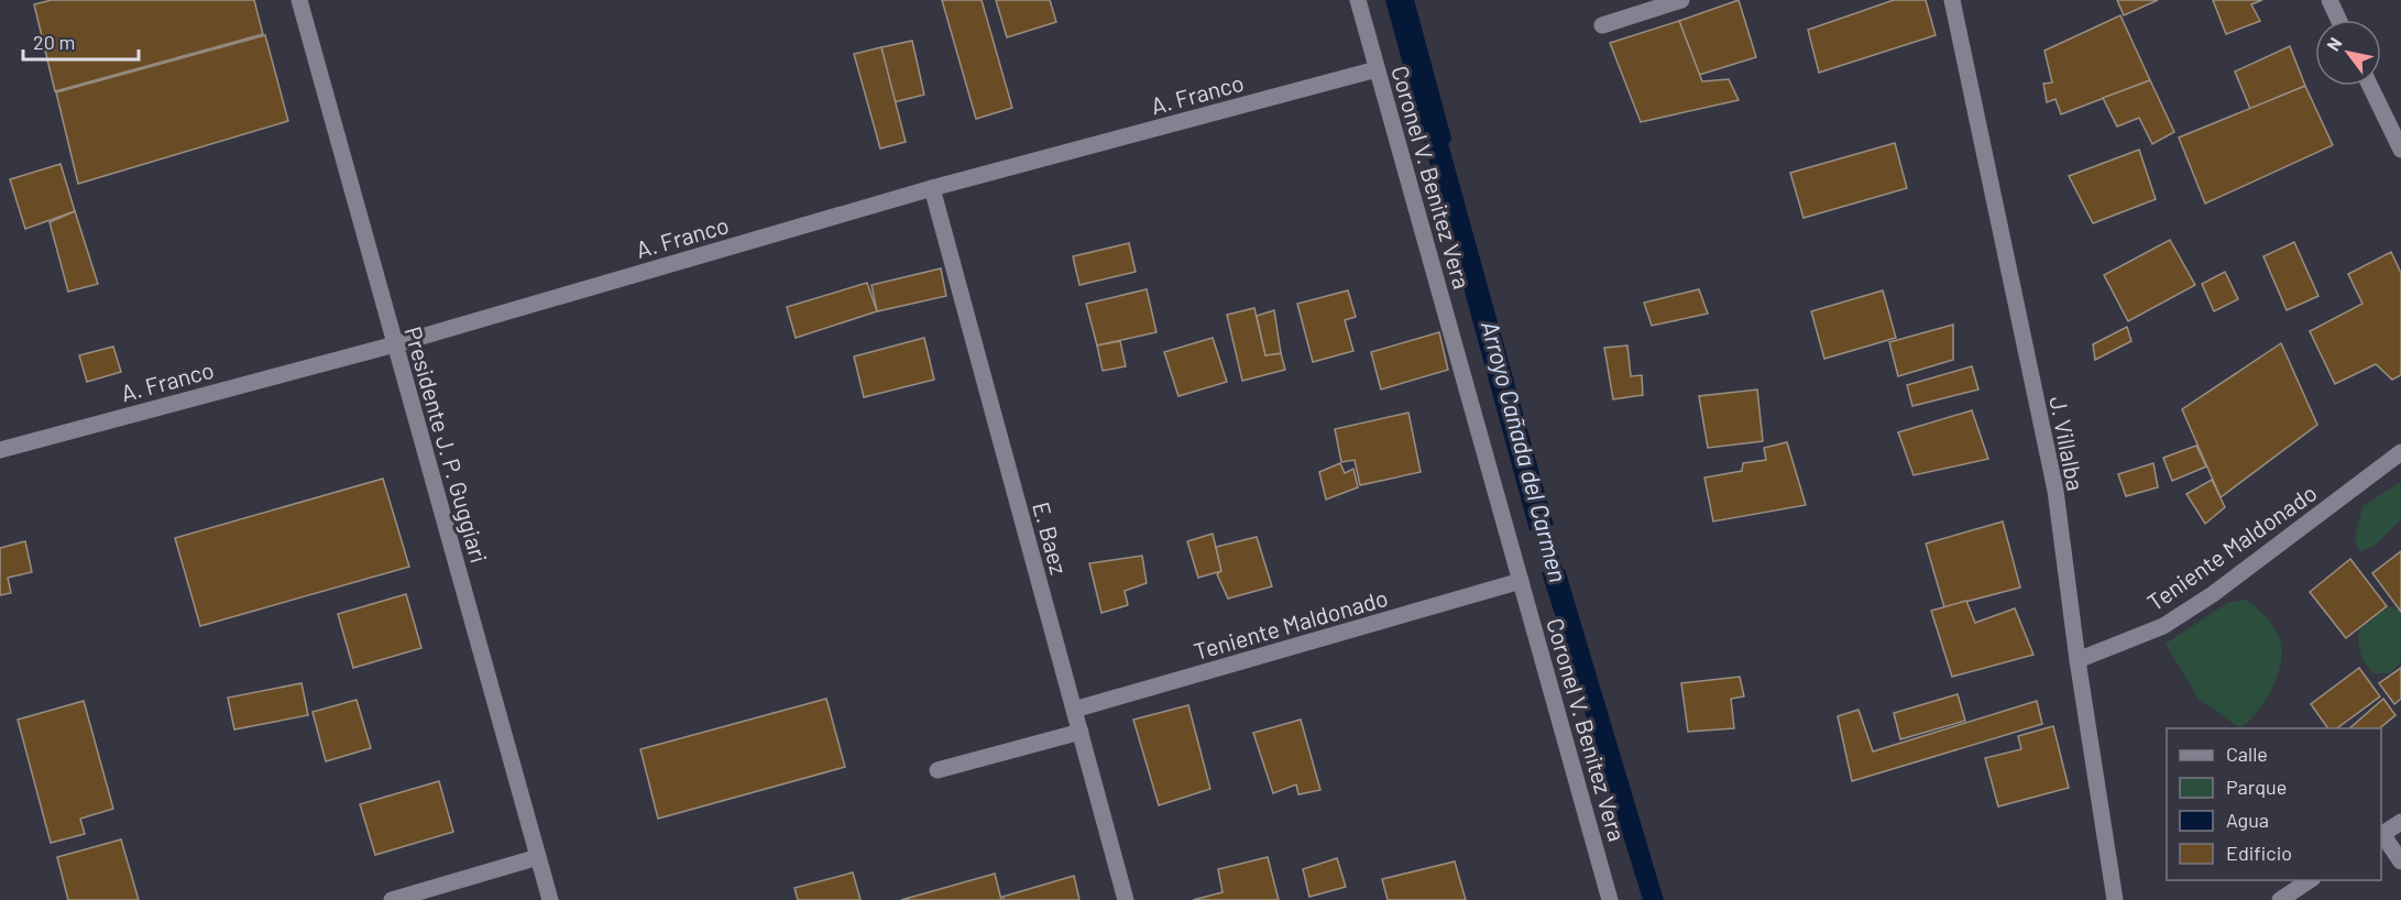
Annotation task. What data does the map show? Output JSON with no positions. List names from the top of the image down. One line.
{"streets":{"street":["A. Franco","Coronel V. Benitez Vera","J. Villalba","Presidente J. P. Guggiari","E. Baez","Teniente Maldonado"]},"crossings":[["A. Franco","Coronel V. Benitez Vera"],["A. Franco","Presidente J. P. Guggiari"],["A. Franco","E. Baez"],["Coronel V. Benitez Vera","Teniente Maldonado"],["J. Villalba","Teniente Maldonado"],["E. Baez","Teniente Maldonado"]],"water":["Arroyo Cañada del Carmen"],"legend":["Calle","Parque","Agua","Edificio"],"scale_bar":"20 m","north":"top left"}
